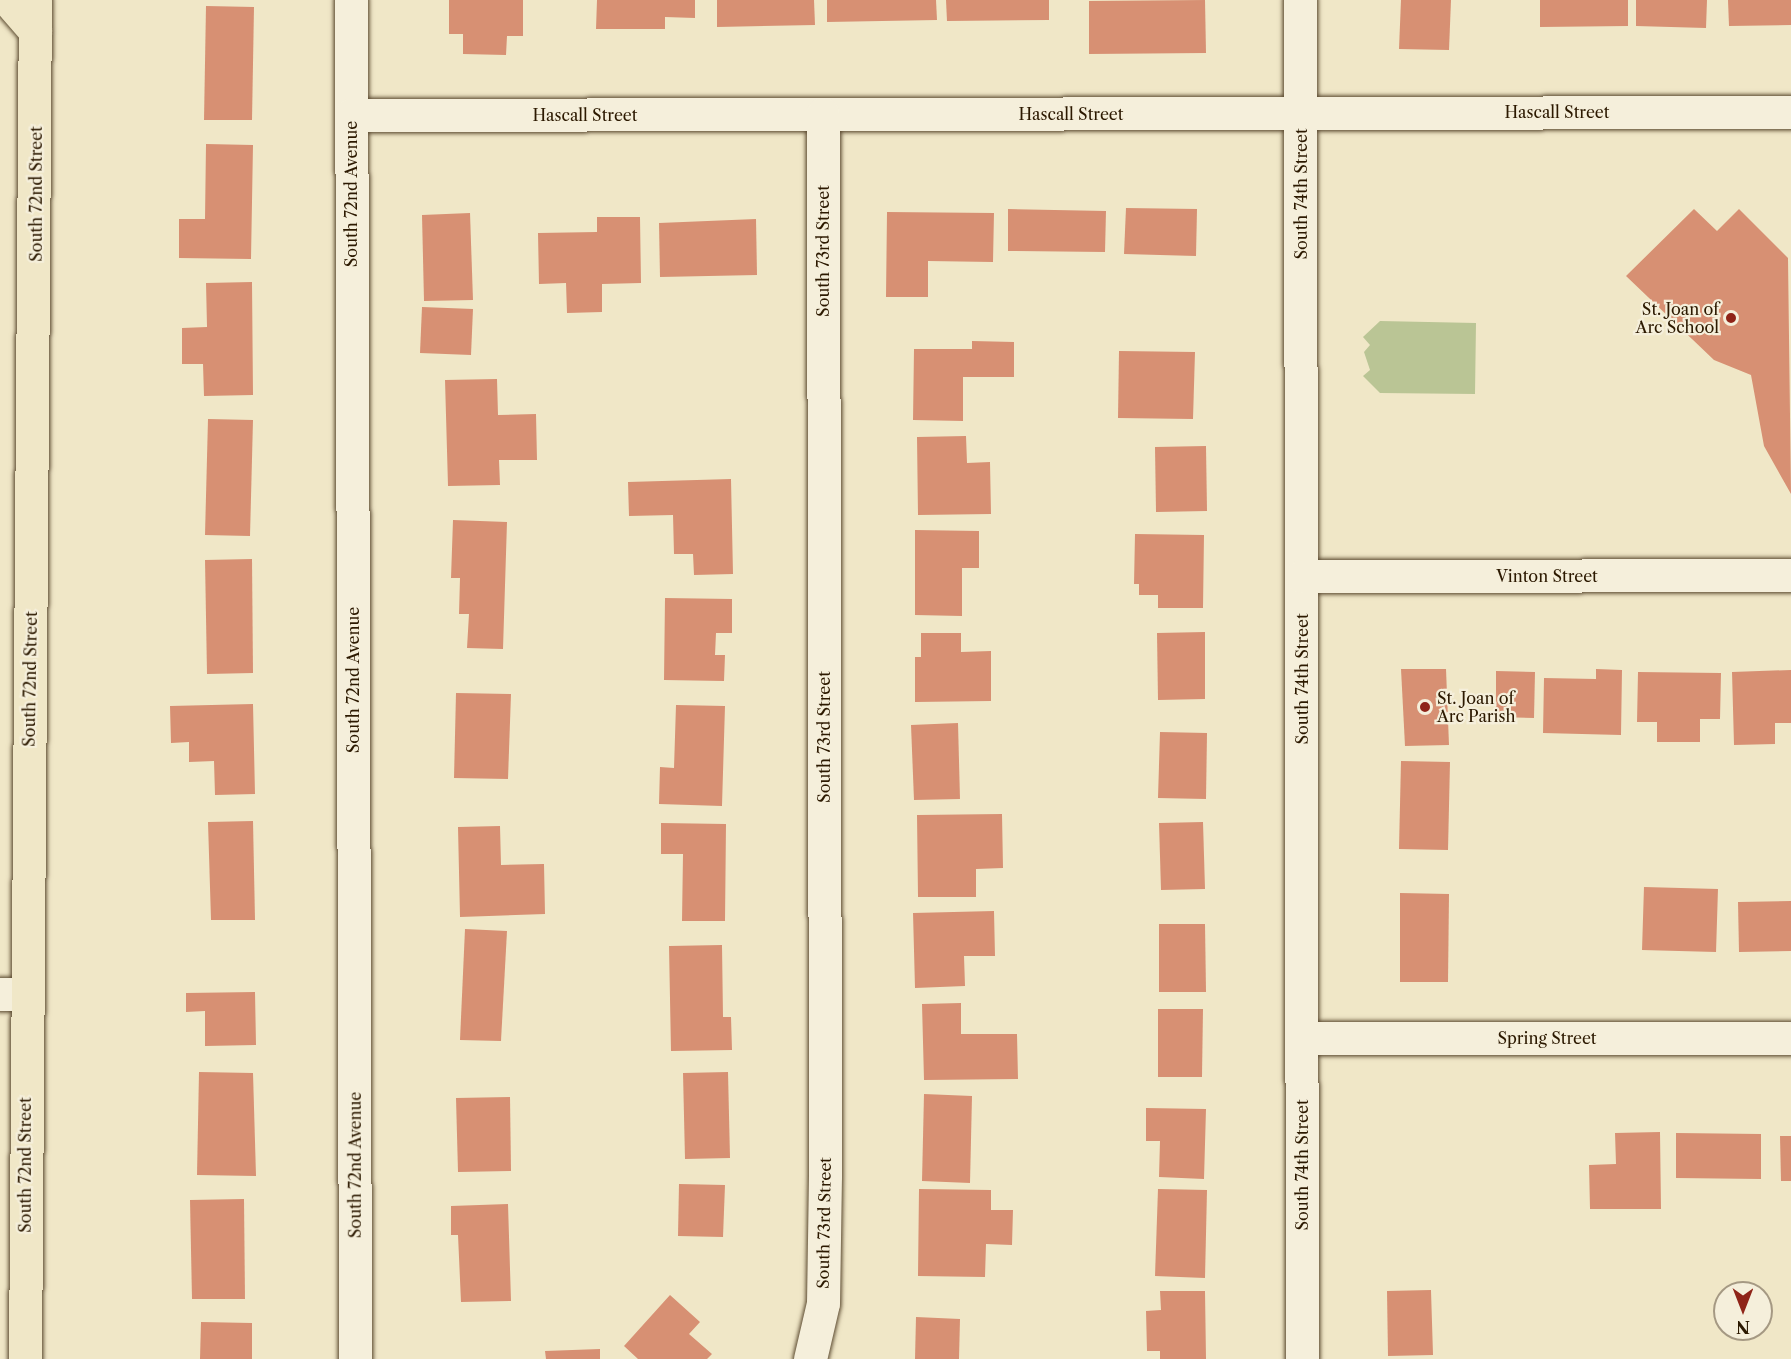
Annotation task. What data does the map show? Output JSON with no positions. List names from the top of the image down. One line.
{"streets":{"main road":["South 72nd Street"],"street":["Hascall Street","South 72nd Avenue","South 74th Street","South 73rd Street","Vinton Street","Spring Street"]},"crossings":[["Hascall Street","South 72nd Avenue"],["Hascall Street","South 74th Street"],["Hascall Street","South 73rd Street"],["South 74th Street","Vinton Street"],["South 74th Street","Spring Street"]],"places":["St. Joan of Arc School","St. Joan of Arc Parish"],"north":"bottom"}
